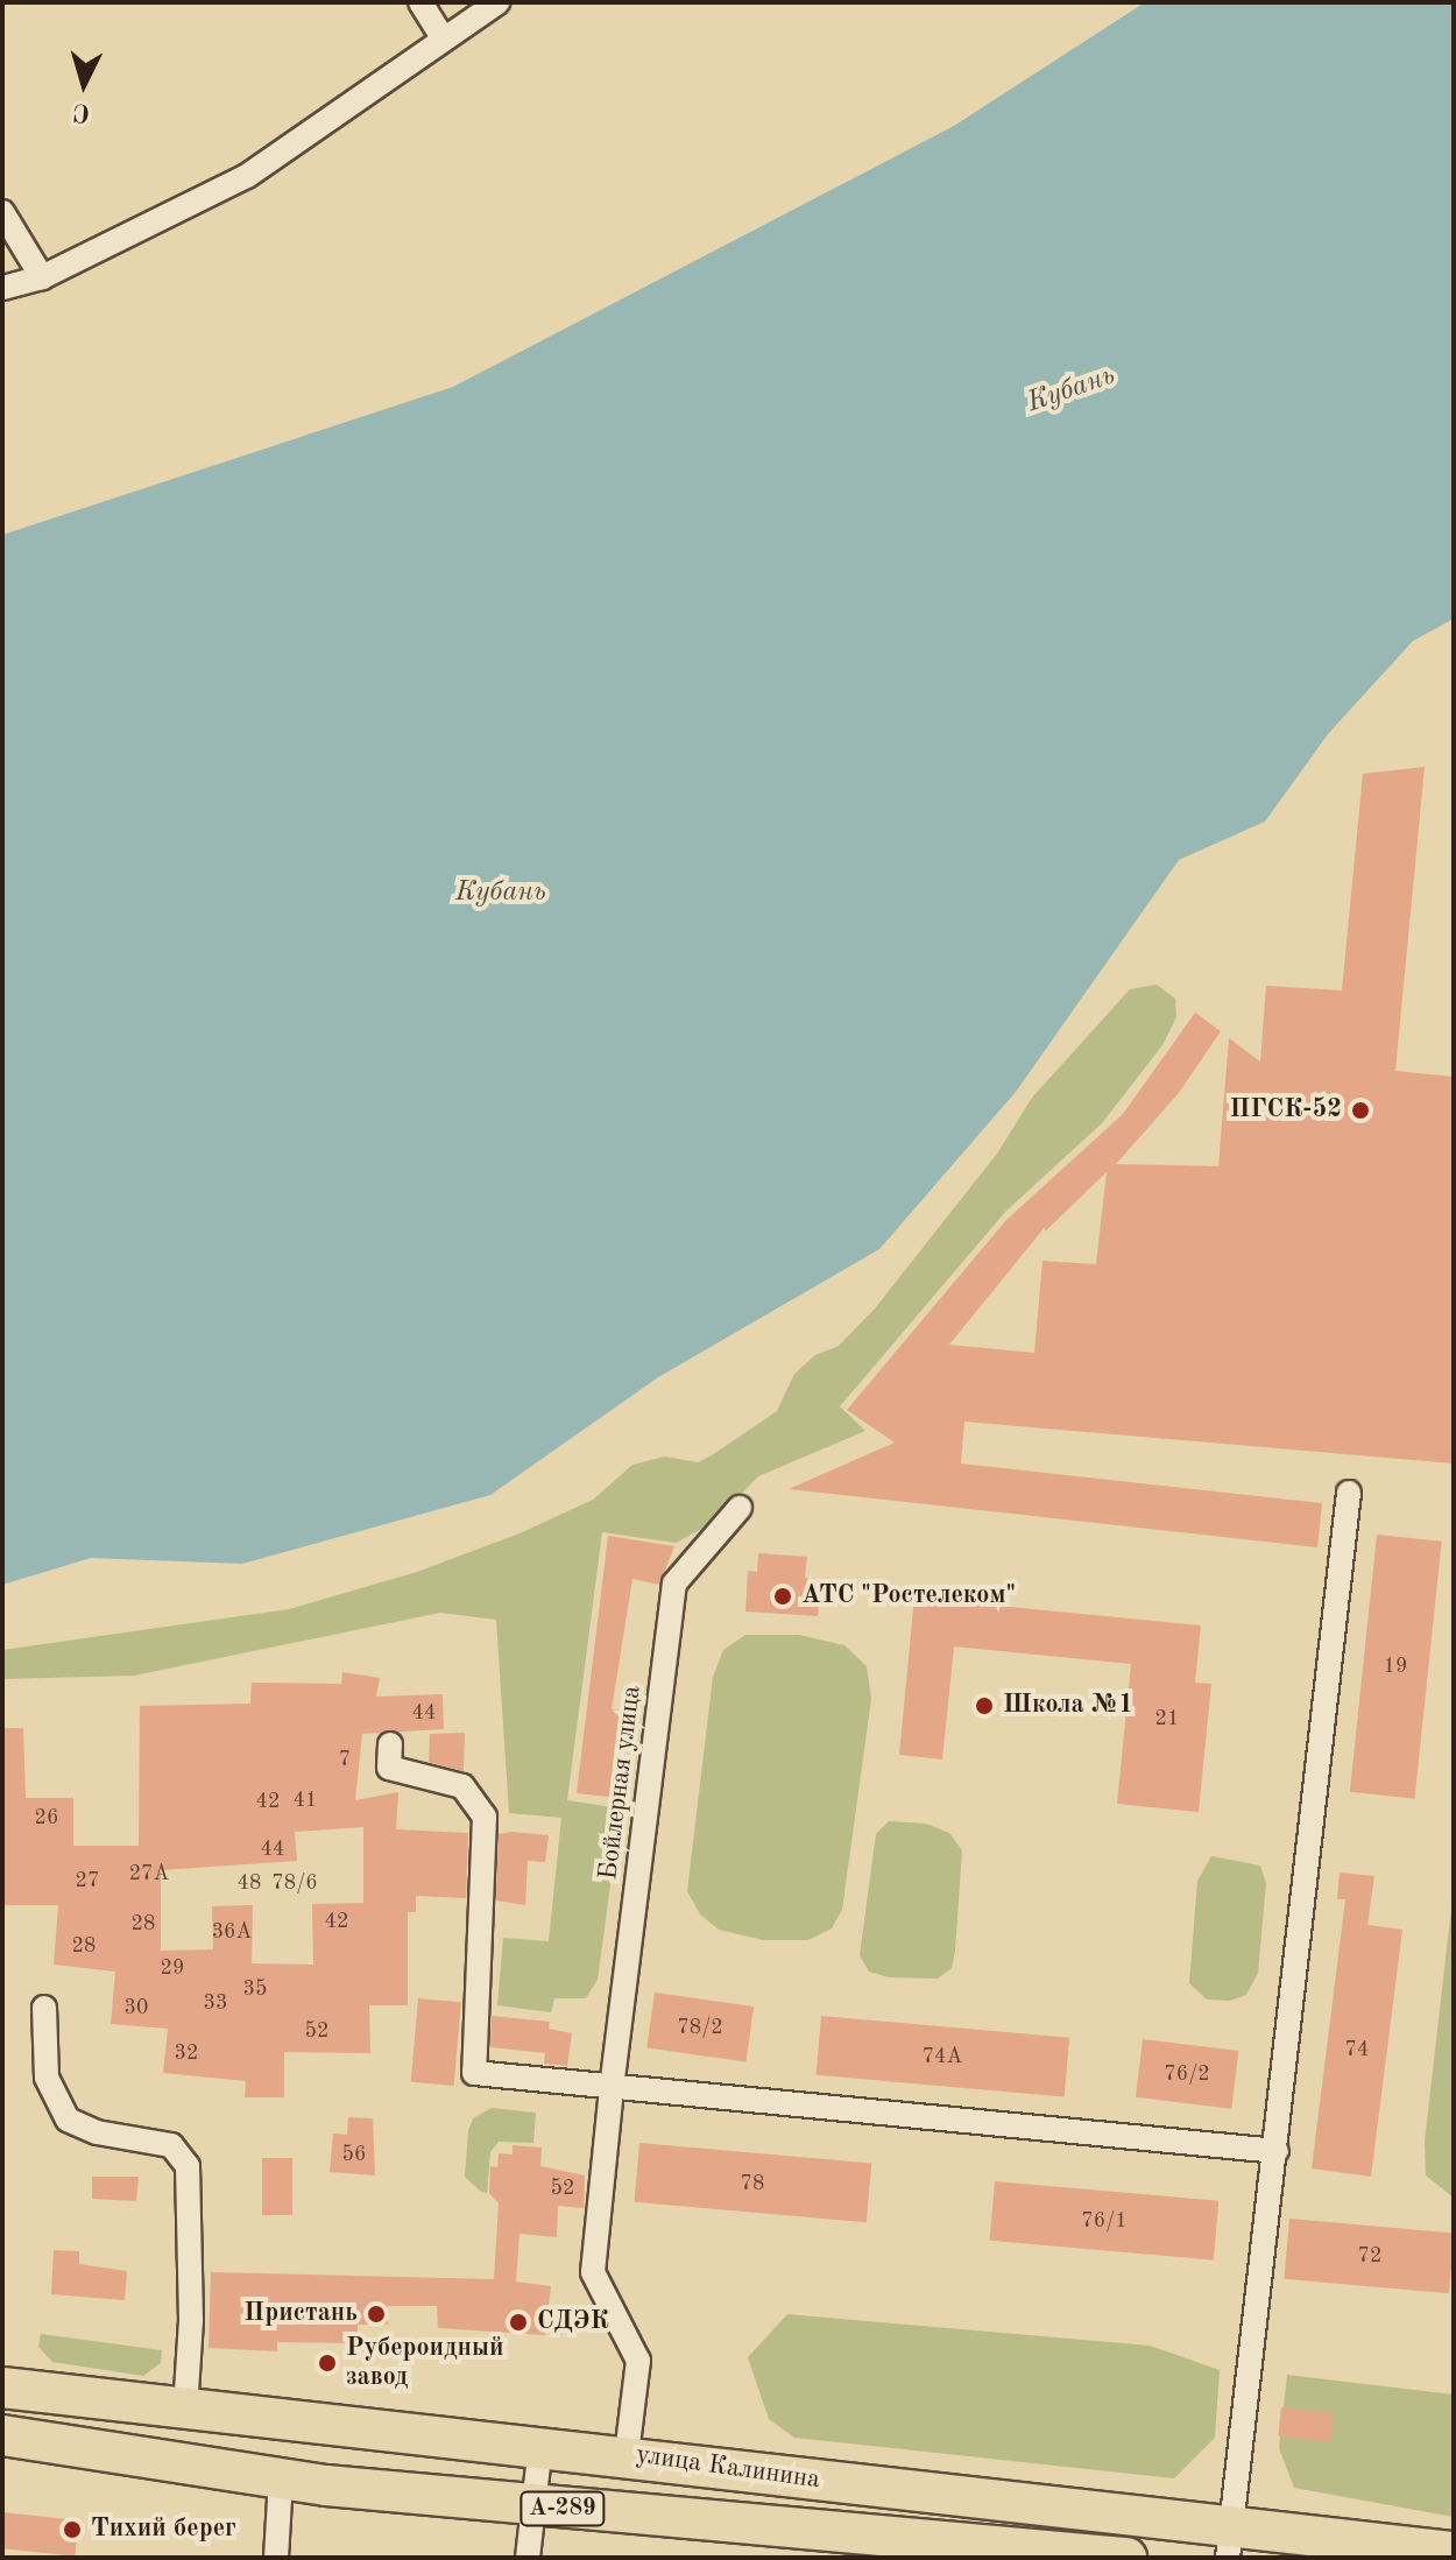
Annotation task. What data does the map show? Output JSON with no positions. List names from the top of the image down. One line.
{"streets":{"highway":["улица Калинина","А-289"],"street":["Бойлерная улица"]},"crossings":[["Бойлерная улица","улица Калинина"]],"water":["Кубань"],"places":["ПГСК-52","АТС \"Ростелеком\"","Школа №1","Пристань","СДЭК","Рубероидный завод","Тихий берег"],"house_numbers":["19","44","21","7","41","42","26","44","27А","27","48","78/6","42","28","36А","28","29","35","33","30","78/2","52","74","32","74А","76/2","56","78","52","76/1","72"],"north":"bottom"}
